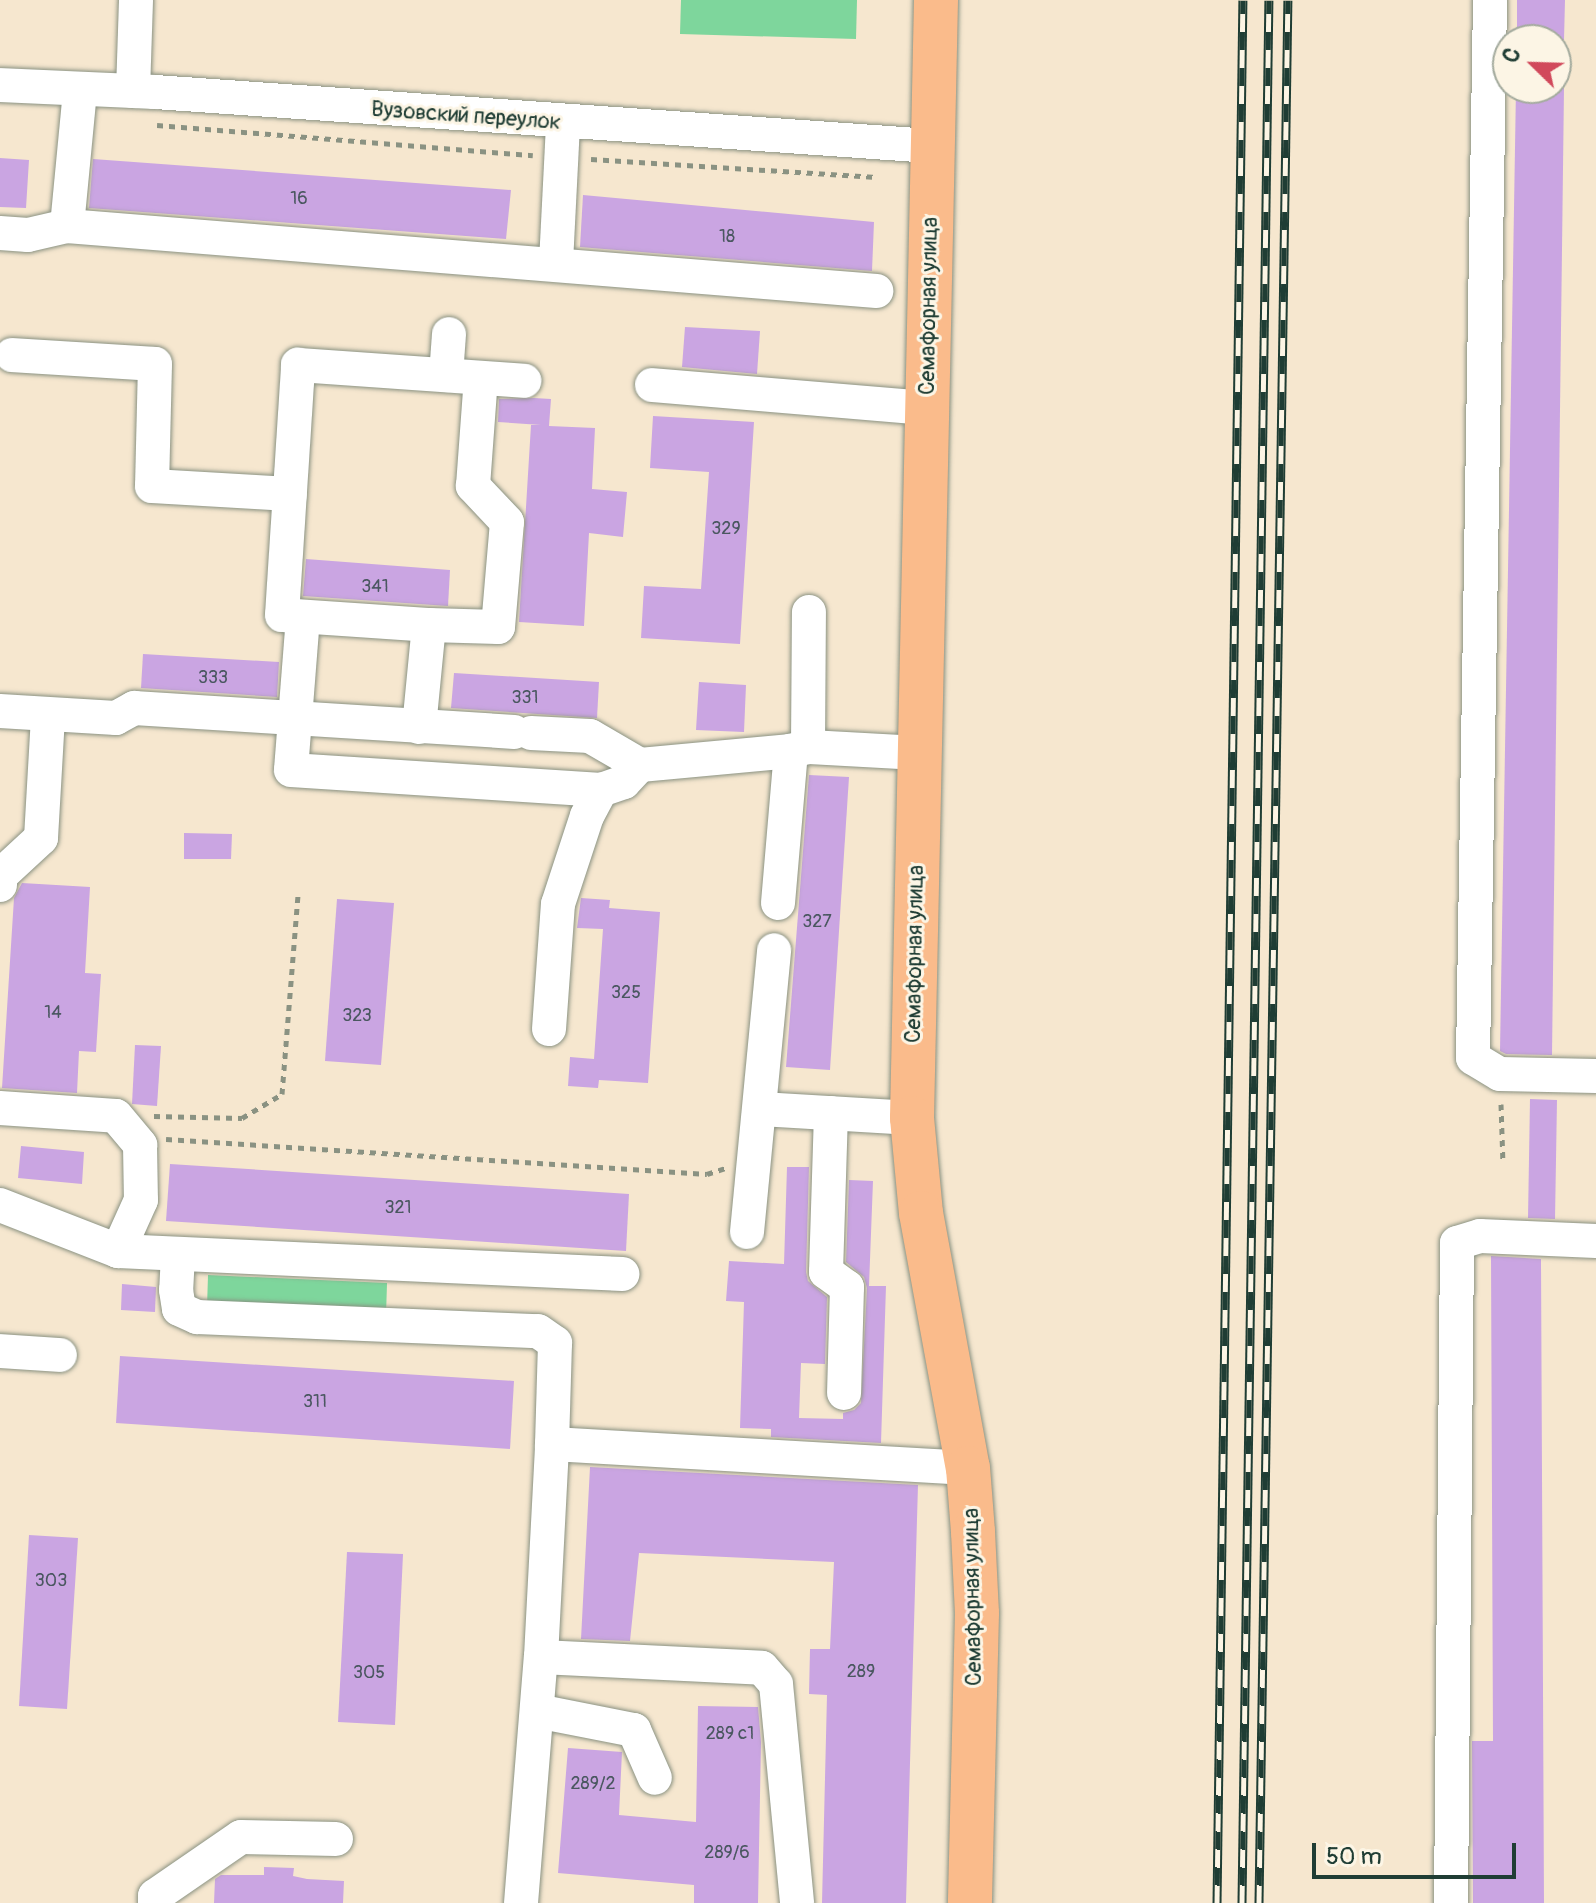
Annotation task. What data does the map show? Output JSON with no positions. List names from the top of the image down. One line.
{"streets":{"highway":["Семафорная улица"],"street":["Вузовский переулок"]},"crossings":[["Вузовский переулок","Семафорная улица"]],"house_numbers":["16","18","329","341","333","331","327","325","14","323","321","311","303","289","305","289 с1","289/2","289/6"],"scale_bar":"50 m","north":"top left"}
